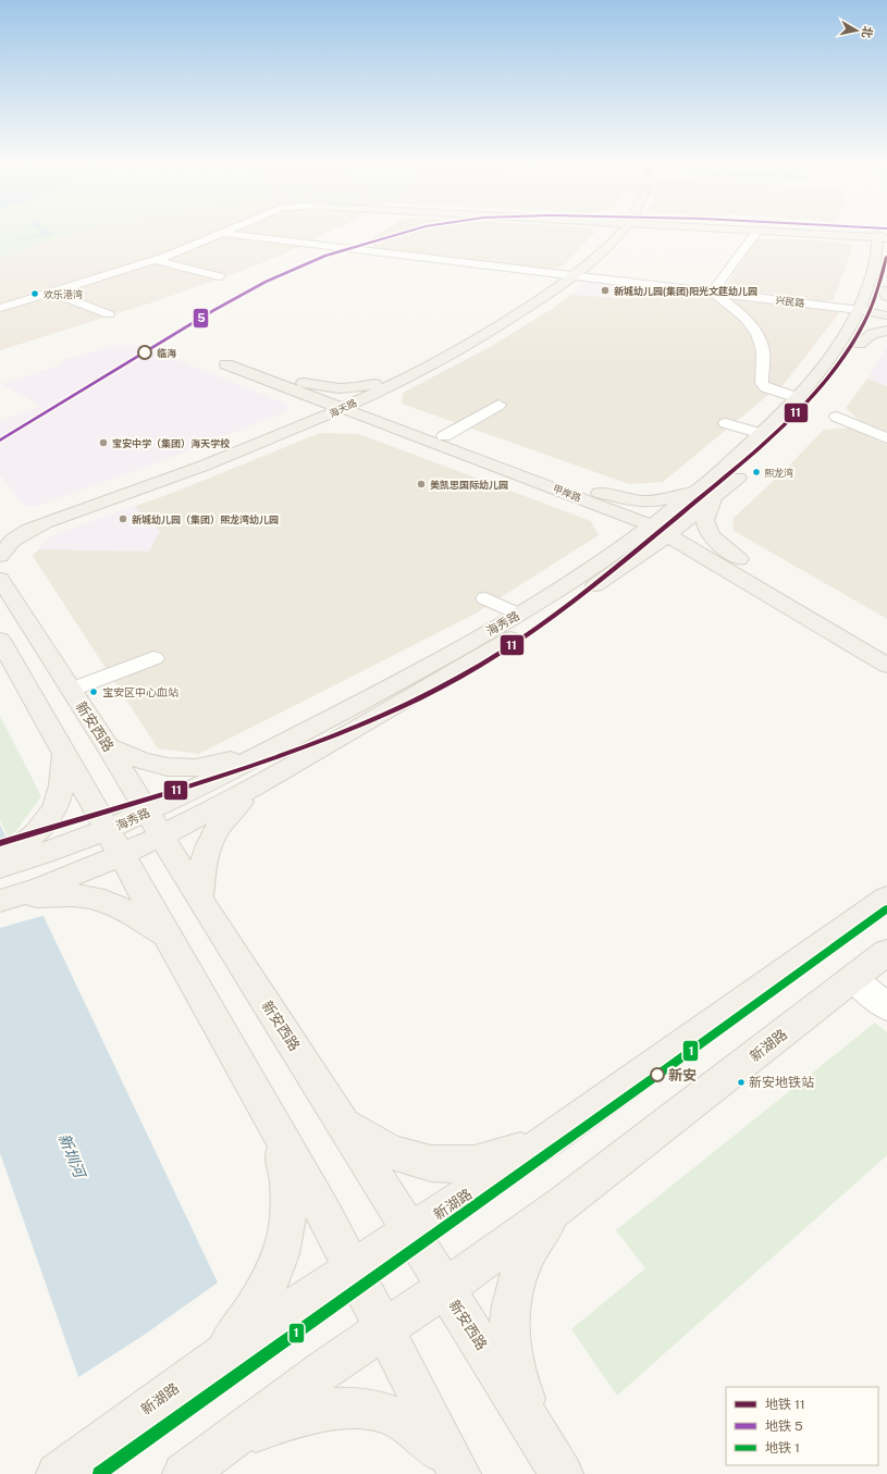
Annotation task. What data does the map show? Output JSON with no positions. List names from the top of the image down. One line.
{"streets":{"main road":["海天路","甲岸路","海秀路","新安西路","新湖路"],"street":["兴民路"]},"crossings":[["兴民路","海天路"],["兴民路","海秀路"],["海天路","甲岸路"],["甲岸路","海秀路"],["海秀路","新安西路"],["新安西路","新湖路"]],"water":["新圳河"],"places":["新城幼儿园(集团)阳光文莛幼儿园","欢乐港湾","临海","宝安中学（集团）海天学校","熙龙湾","美凯思国际幼儿园","新城幼儿园（集团）熙龙湾幼儿园","宝安区中心血站","新安","新安地铁站"],"lines":["metro line 5","metro line 11","metro line 1"],"legend":["地铁 11","地铁 5","地铁 1"],"north":"right"}
